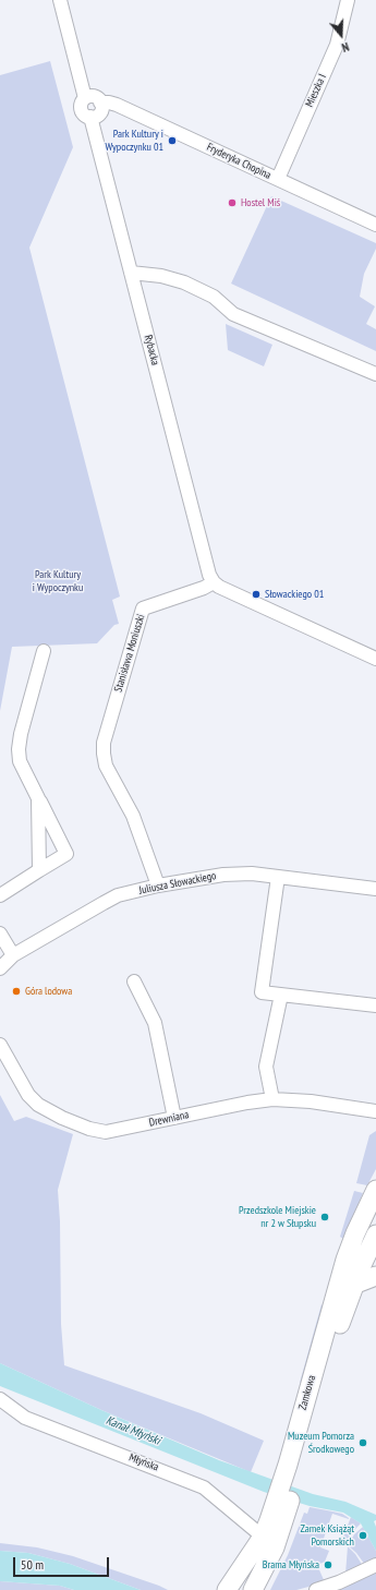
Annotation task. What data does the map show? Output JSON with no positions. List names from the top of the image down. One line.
{"streets":{"main road":["Zamkowa"],"street":["Mieszka I","Fryderyka Chopina","Rybacka","Stanisława Moniuszki","Juliusza Słowackiego","Drewniana","Młyńska"]},"crossings":[["Mieszka I","Fryderyka Chopina"],["Fryderyka Chopina","Rybacka"],["Rybacka","Stanisława Moniuszki"],["Stanisława Moniuszki","Juliusza Słowackiego"],["Zamkowa","Młyńska"]],"water":["Kanał Młyński"],"parks":["Park Kultury i Wypoczynku"],"places":["Park Kultury i Wypoczynku 01","Hostel Miś","Słowackiego 01","Góra lodowa","Przedszkole Miejskie nr 2 w Słupsku","Muzeum Pomorza Środkowego","Zamek Książąt Pomorskich","Brama Młyńska"],"scale_bar":"50 m","north":"bottom"}
